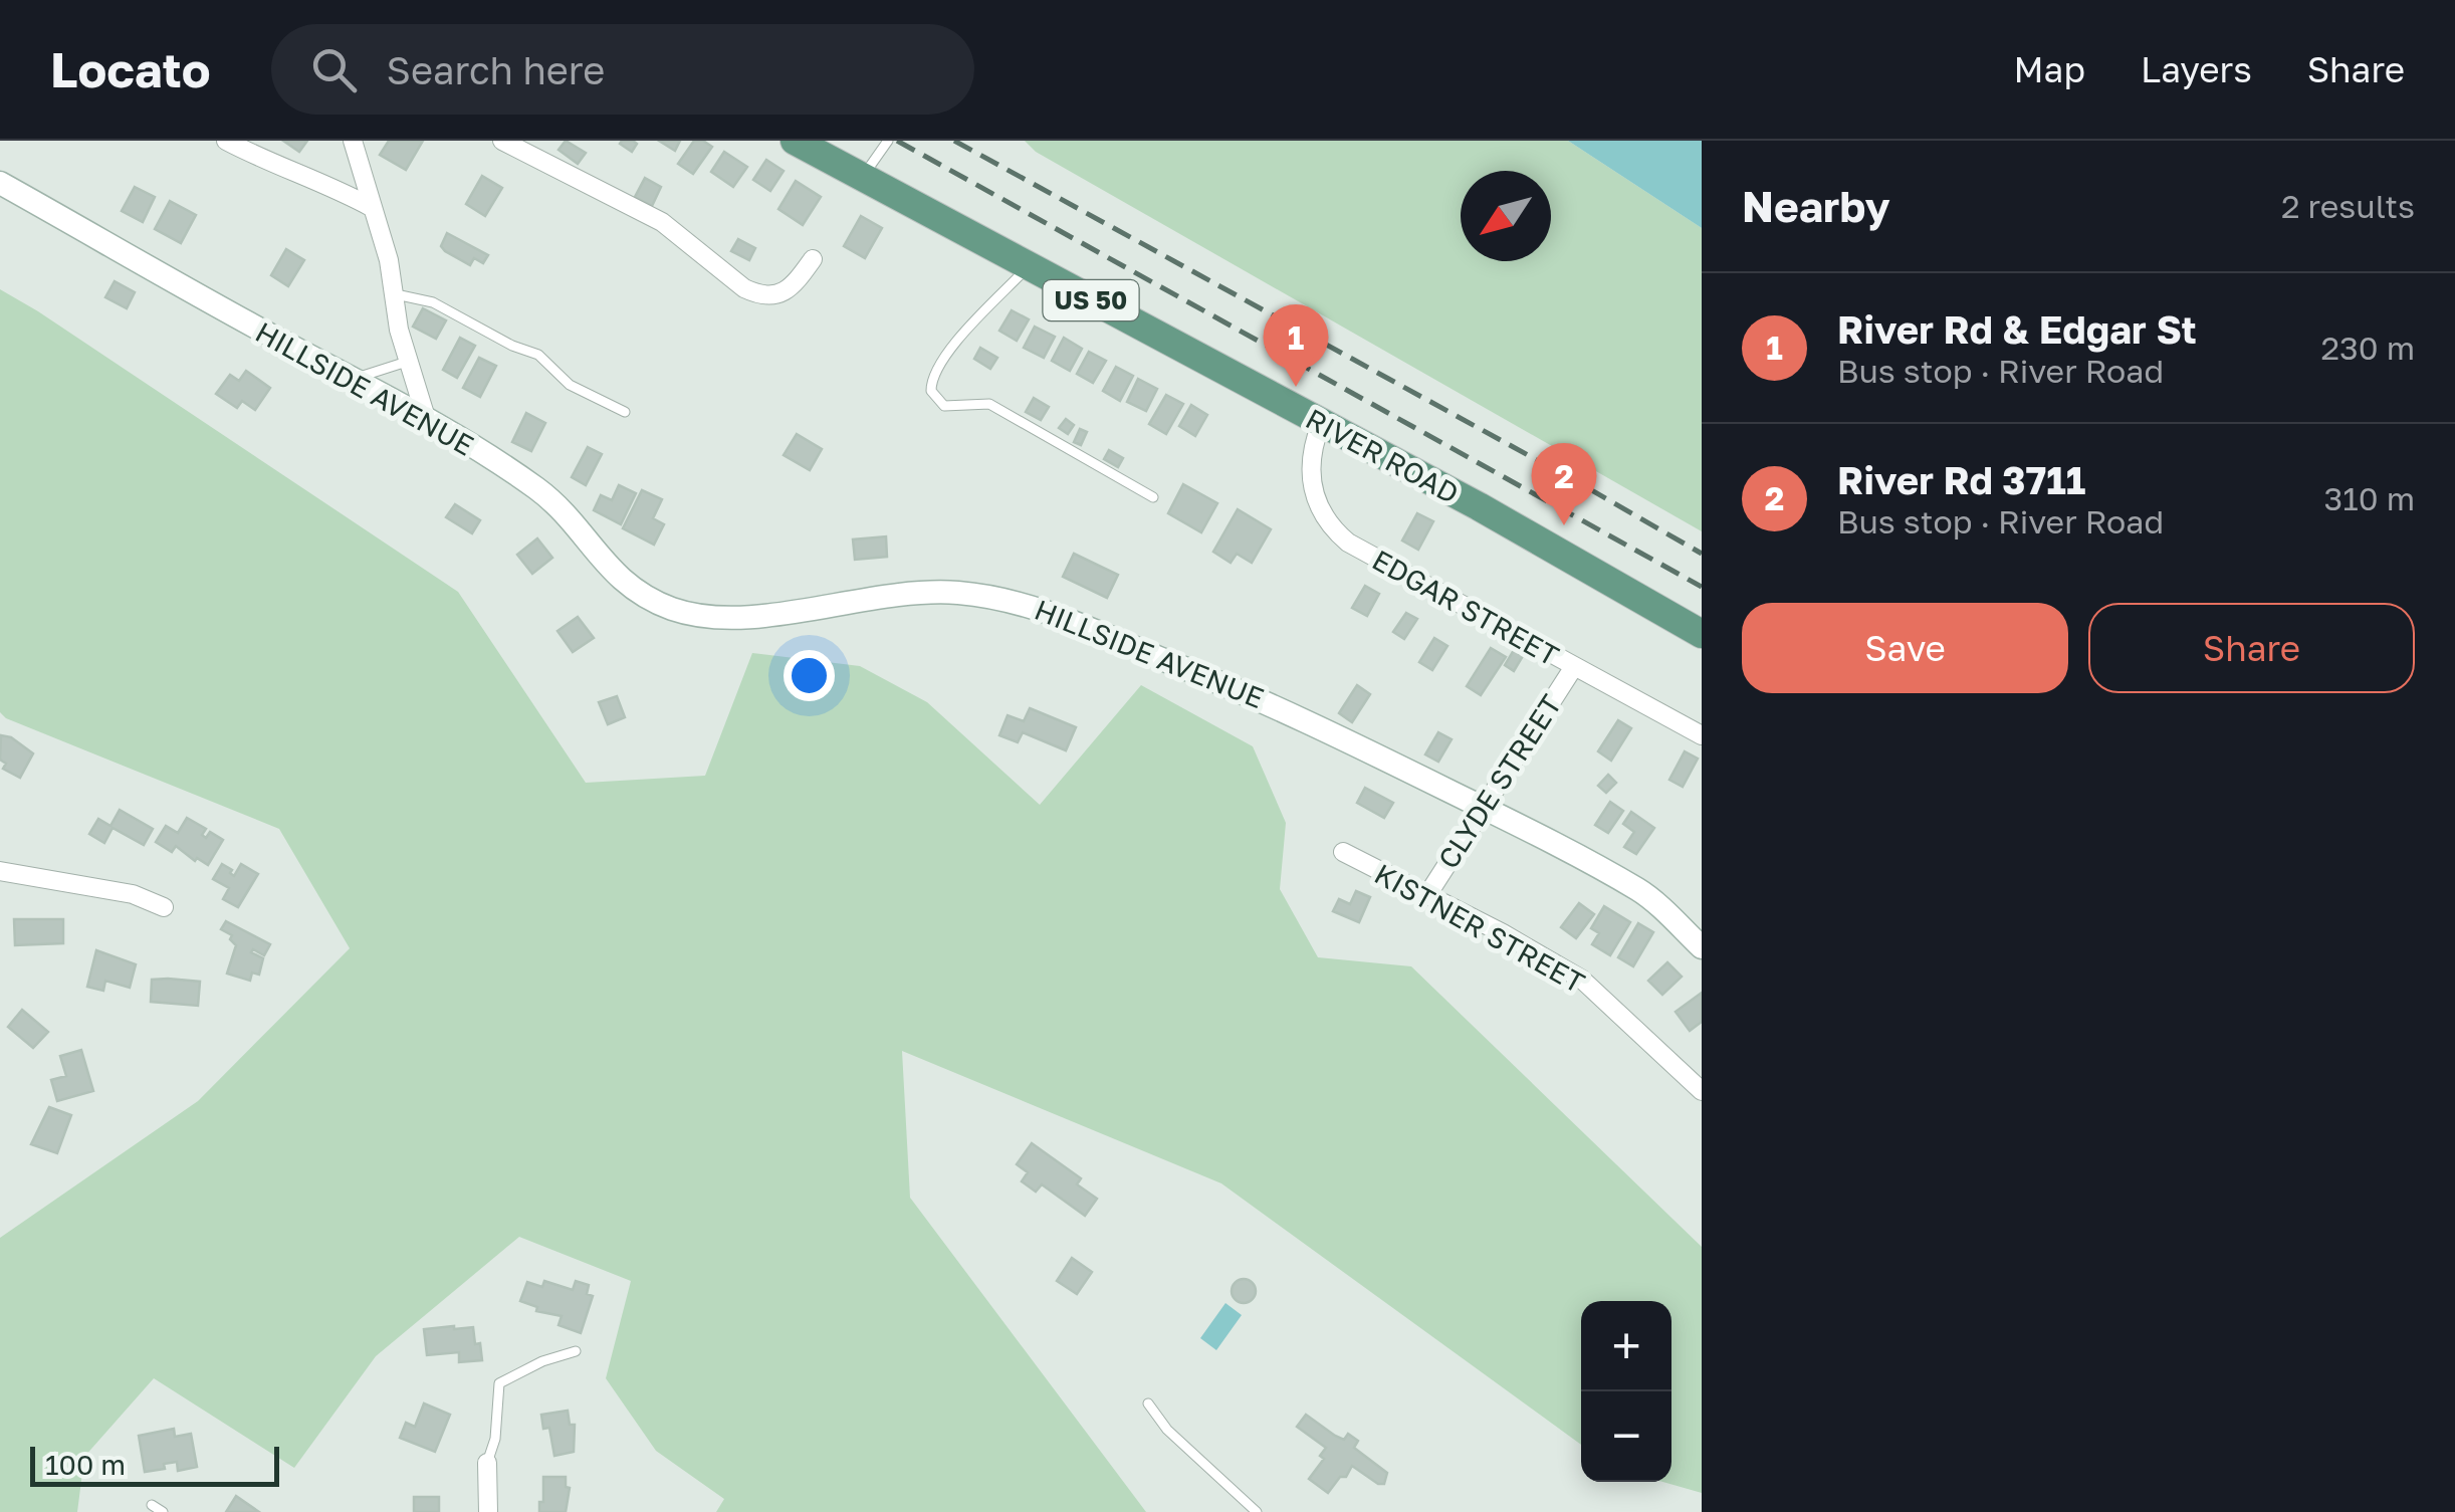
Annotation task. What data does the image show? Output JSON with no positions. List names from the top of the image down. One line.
{"streets":{"main road":["US 50","RIVER ROAD"],"street":["HILLSIDE AVENUE","EDGAR STREET","CLYDE STREET","KISTNER STREET"]},"crossings":[["HILLSIDE AVENUE","CLYDE STREET"],["RIVER ROAD","EDGAR STREET"],["EDGAR STREET","CLYDE STREET"],["CLYDE STREET","KISTNER STREET"]],"scale_bar":"100 m","north":"bottom left","page":{"header":"Locato","search":"Search here","nav":["Map","Layers","Share"],"heading":["Nearby","2 results"],"list":[{"mark":"1","name":"River Rd & Edgar St","note":"Bus stop · River Road","value":"230 m"},{"mark":"2","name":"River Rd 3711","note":"Bus stop · River Road","value":"310 m"}],"pins":["1","2"],"buttons":["Save","Share"],"map_buttons":["+","−"],"scale":"100 m"}}
